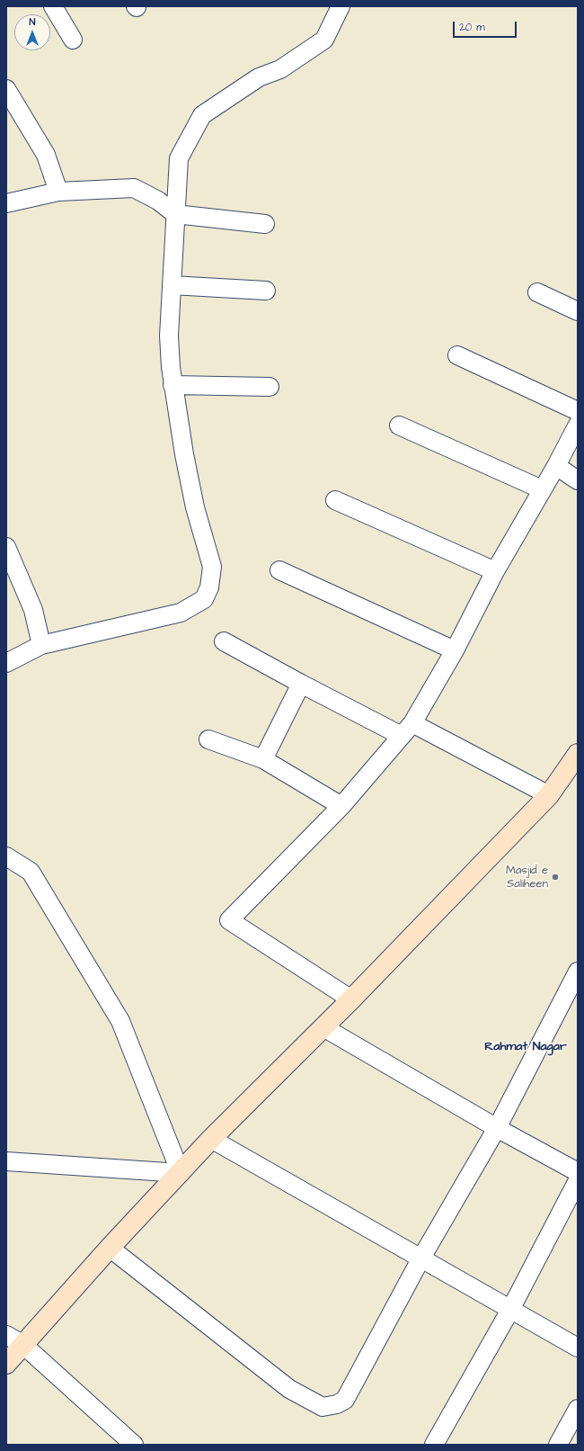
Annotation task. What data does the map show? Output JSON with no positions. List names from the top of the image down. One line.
{"districts":["Rahmat Nagar"],"places":["Masjid e Saliheen"],"scale_bar":"20 m","north":"top"}
